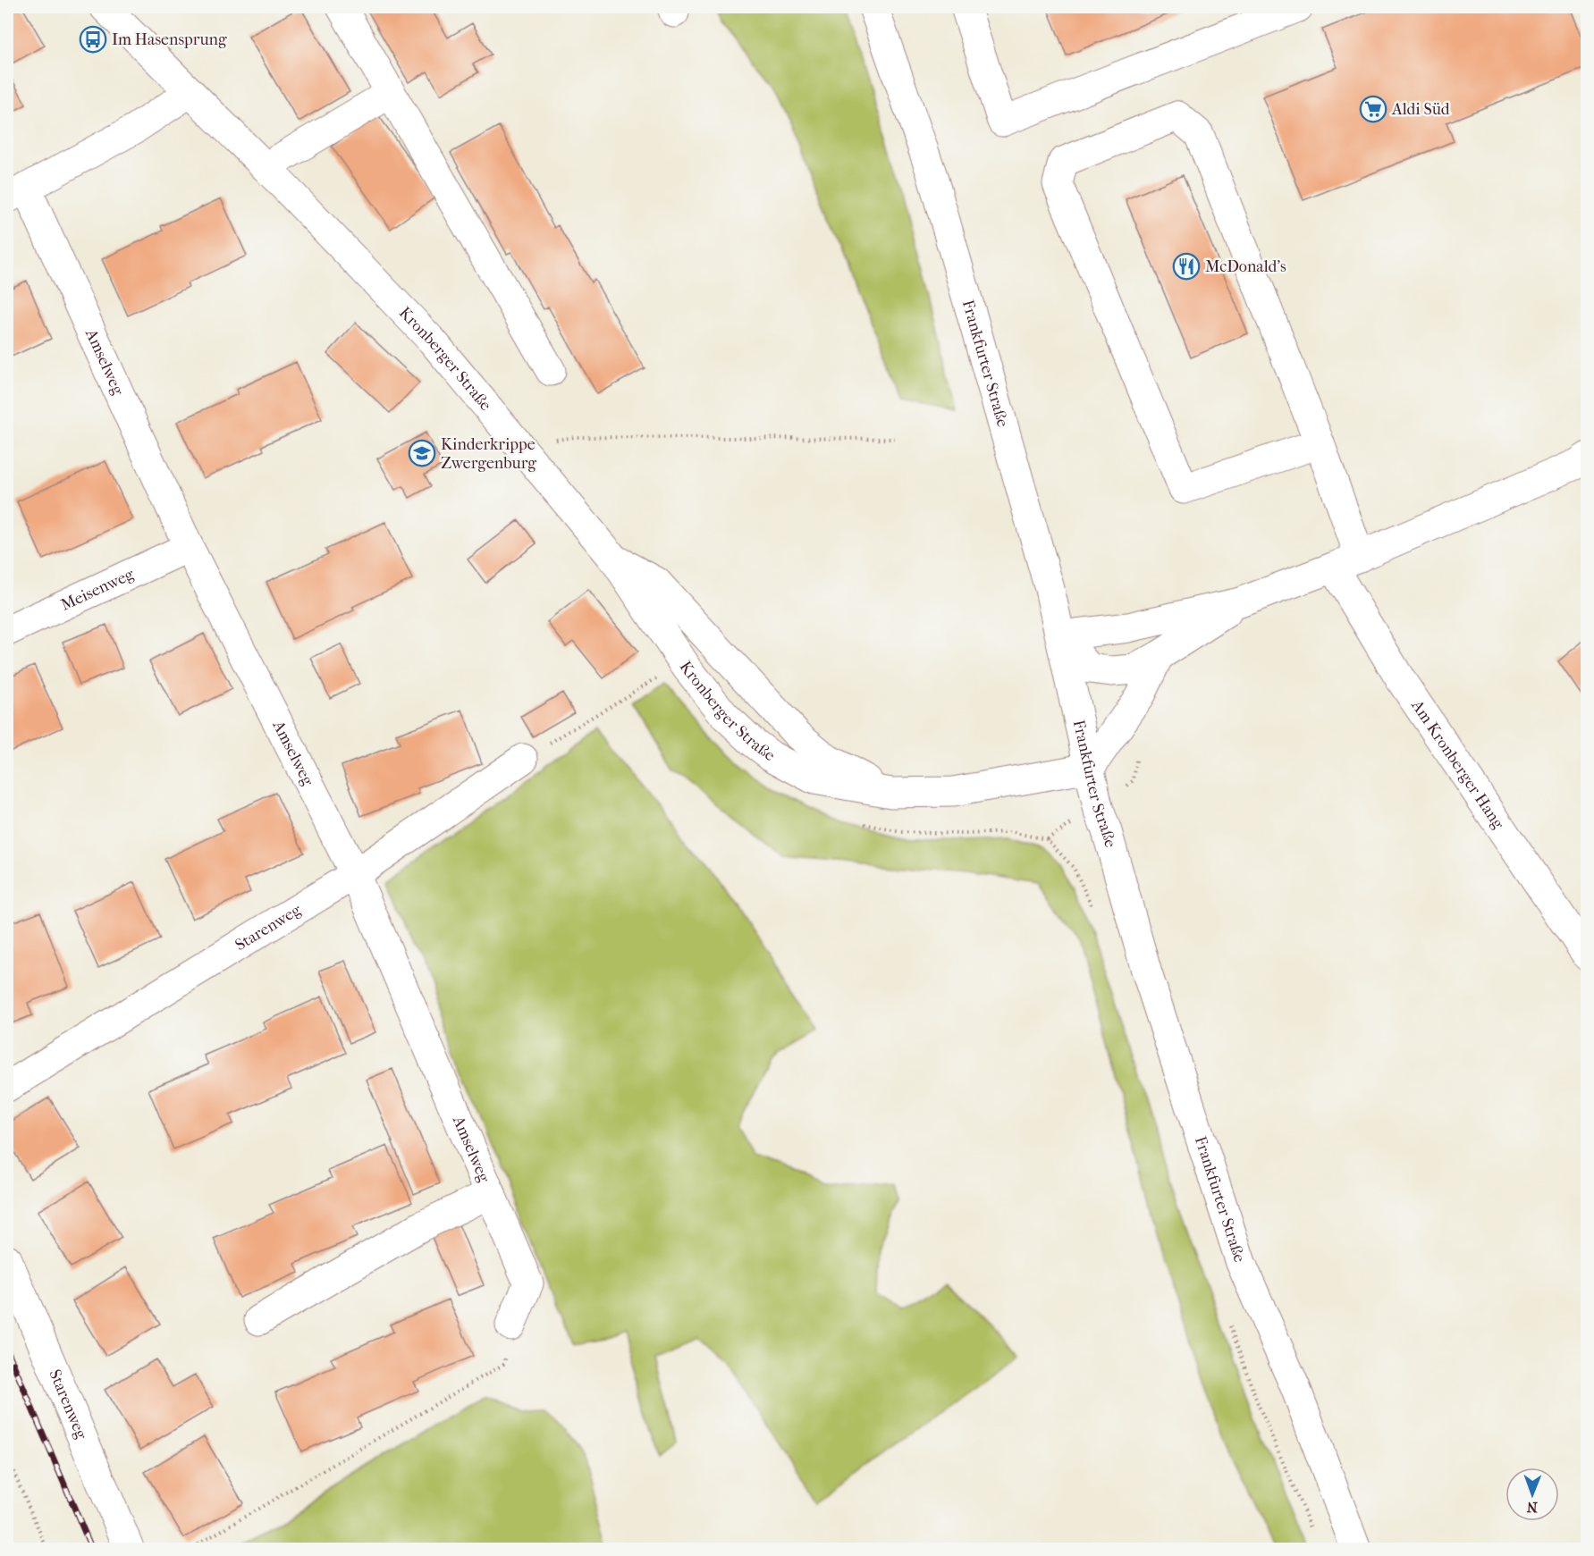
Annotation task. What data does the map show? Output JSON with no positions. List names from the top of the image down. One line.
{"streets":{"street":["Kronberger Straße","Amselweg","Frankfurter Straße","Meisenweg","Am Kronberger Hang","Starenweg"]},"crossings":[["Kronberger Straße","Frankfurter Straße"],["Amselweg","Meisenweg"],["Amselweg","Starenweg"]],"places":{"bus stop":["Im Hasensprung"],"supermarket":["Aldi Süd"],"restaurant":["McDonald's"],"school or university":["Kinderkrippe Zwergenburg"]},"north":"bottom"}
